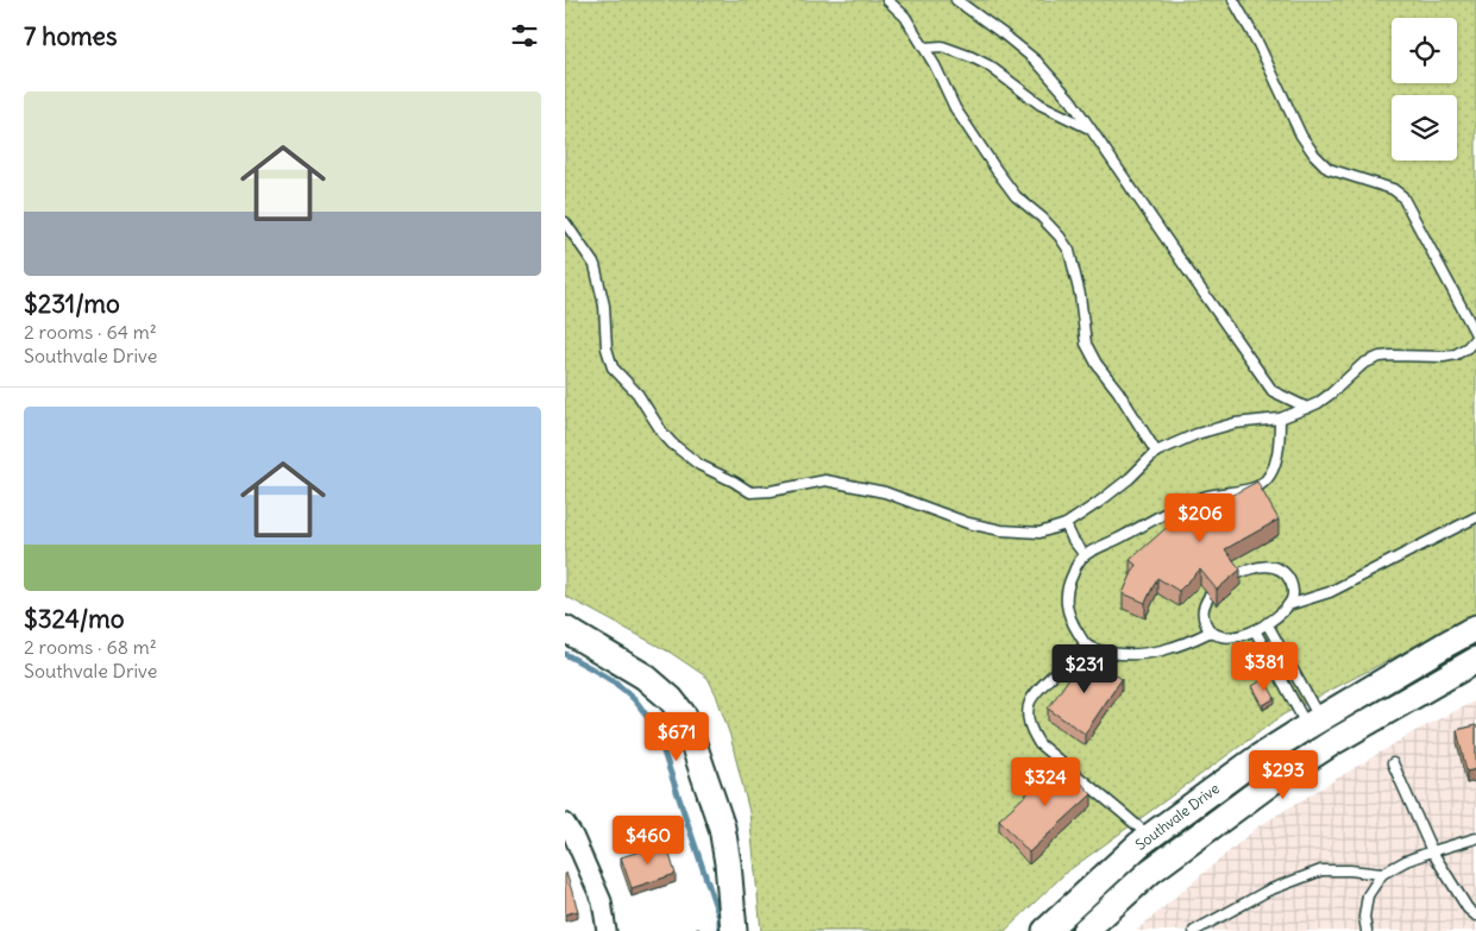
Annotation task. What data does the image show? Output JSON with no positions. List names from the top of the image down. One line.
{"streets":{"street":["Southvale Drive"]},"page":{"heading":"7 homes","list":[{"name":"$231/mo","note":"2 rooms · 64 m² · Southvale Drive"},{"name":"$324/mo","note":"2 rooms · 68 m² · Southvale Drive"}],"price":["$206","$381","$231","$671","$293","$324","$460"]}}
